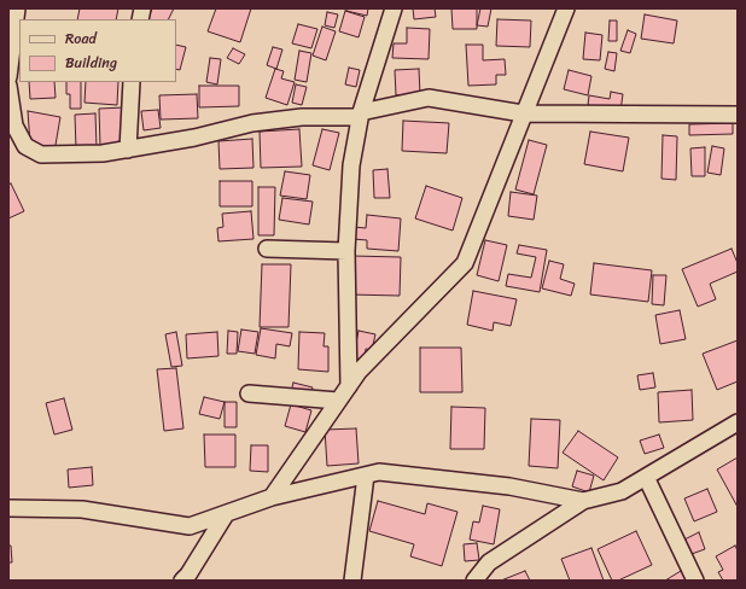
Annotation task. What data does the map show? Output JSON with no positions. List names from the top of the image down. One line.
{"legend":["Road","Building"]}
